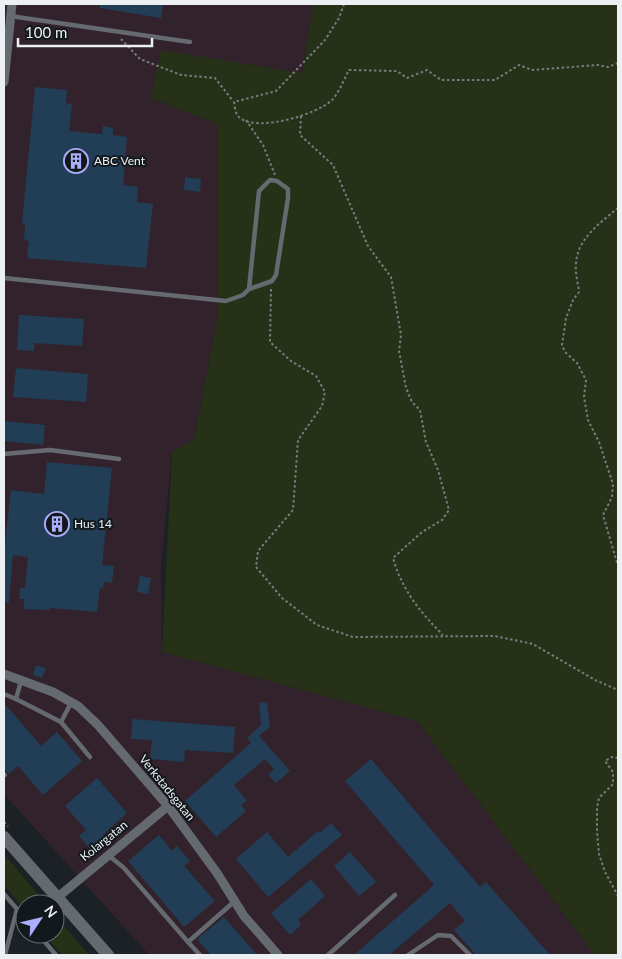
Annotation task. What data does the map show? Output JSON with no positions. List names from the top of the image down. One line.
{"streets":{"street":["Verkstadsgatan","Kolargatan"]},"crossings":[["Verkstadsgatan","Kolargatan"]],"places":{"building":["ABC Vent","Hus 14"]},"scale_bar":"100 m","north":"top right"}
